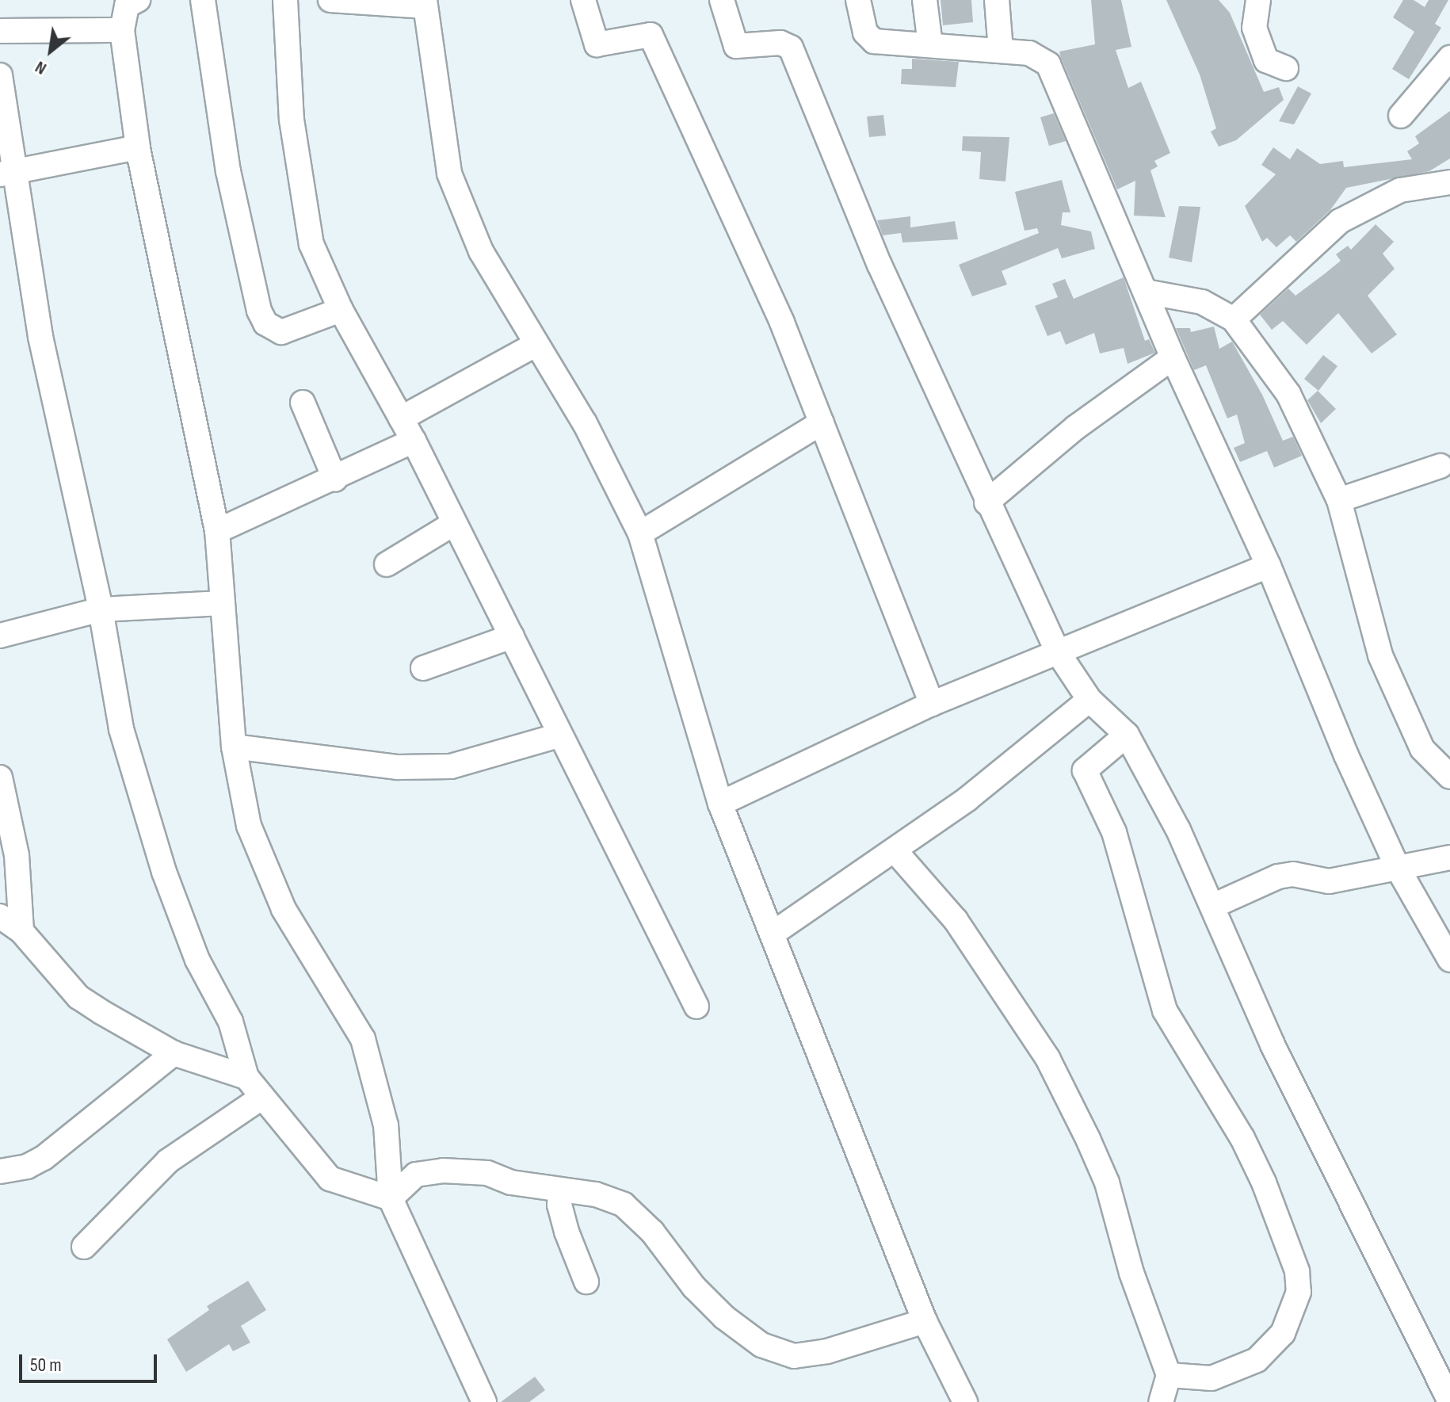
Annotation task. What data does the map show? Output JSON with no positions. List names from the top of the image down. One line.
{"scale_bar":"50 m","north":"bottom left"}
